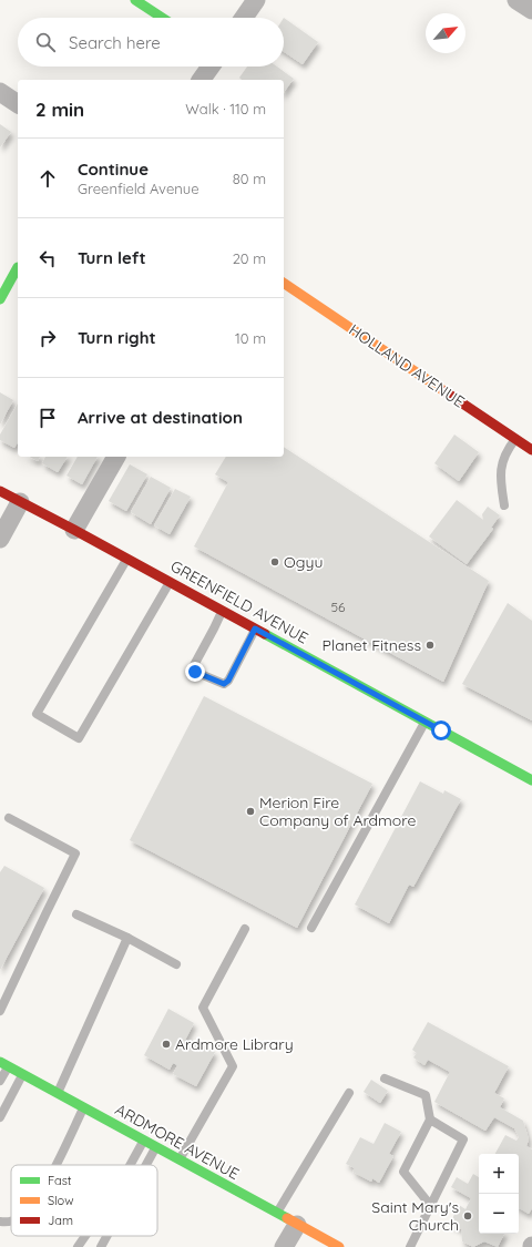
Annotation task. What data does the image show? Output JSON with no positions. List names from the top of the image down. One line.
{"streets":{"street":["HOLLAND AVENUE","GREENFIELD AVENUE","ARDMORE AVENUE"]},"places":["Ogyu","Planet Fitness","Merion Fire Company of Ardmore","Ardmore Library","Saint Mary's Church"],"house_numbers":["56"],"legend":["Fast","Slow","Jam"],"north":"top right","page":{"search":"Search here","heading":["2 min","Walk · 110 m"],"list":[["Continue","Greenfield Avenue","80 m"],["Turn left","20 m"],["Turn right","10 m"],"Arrive at destination"],"map_buttons":["+","−"]}}
